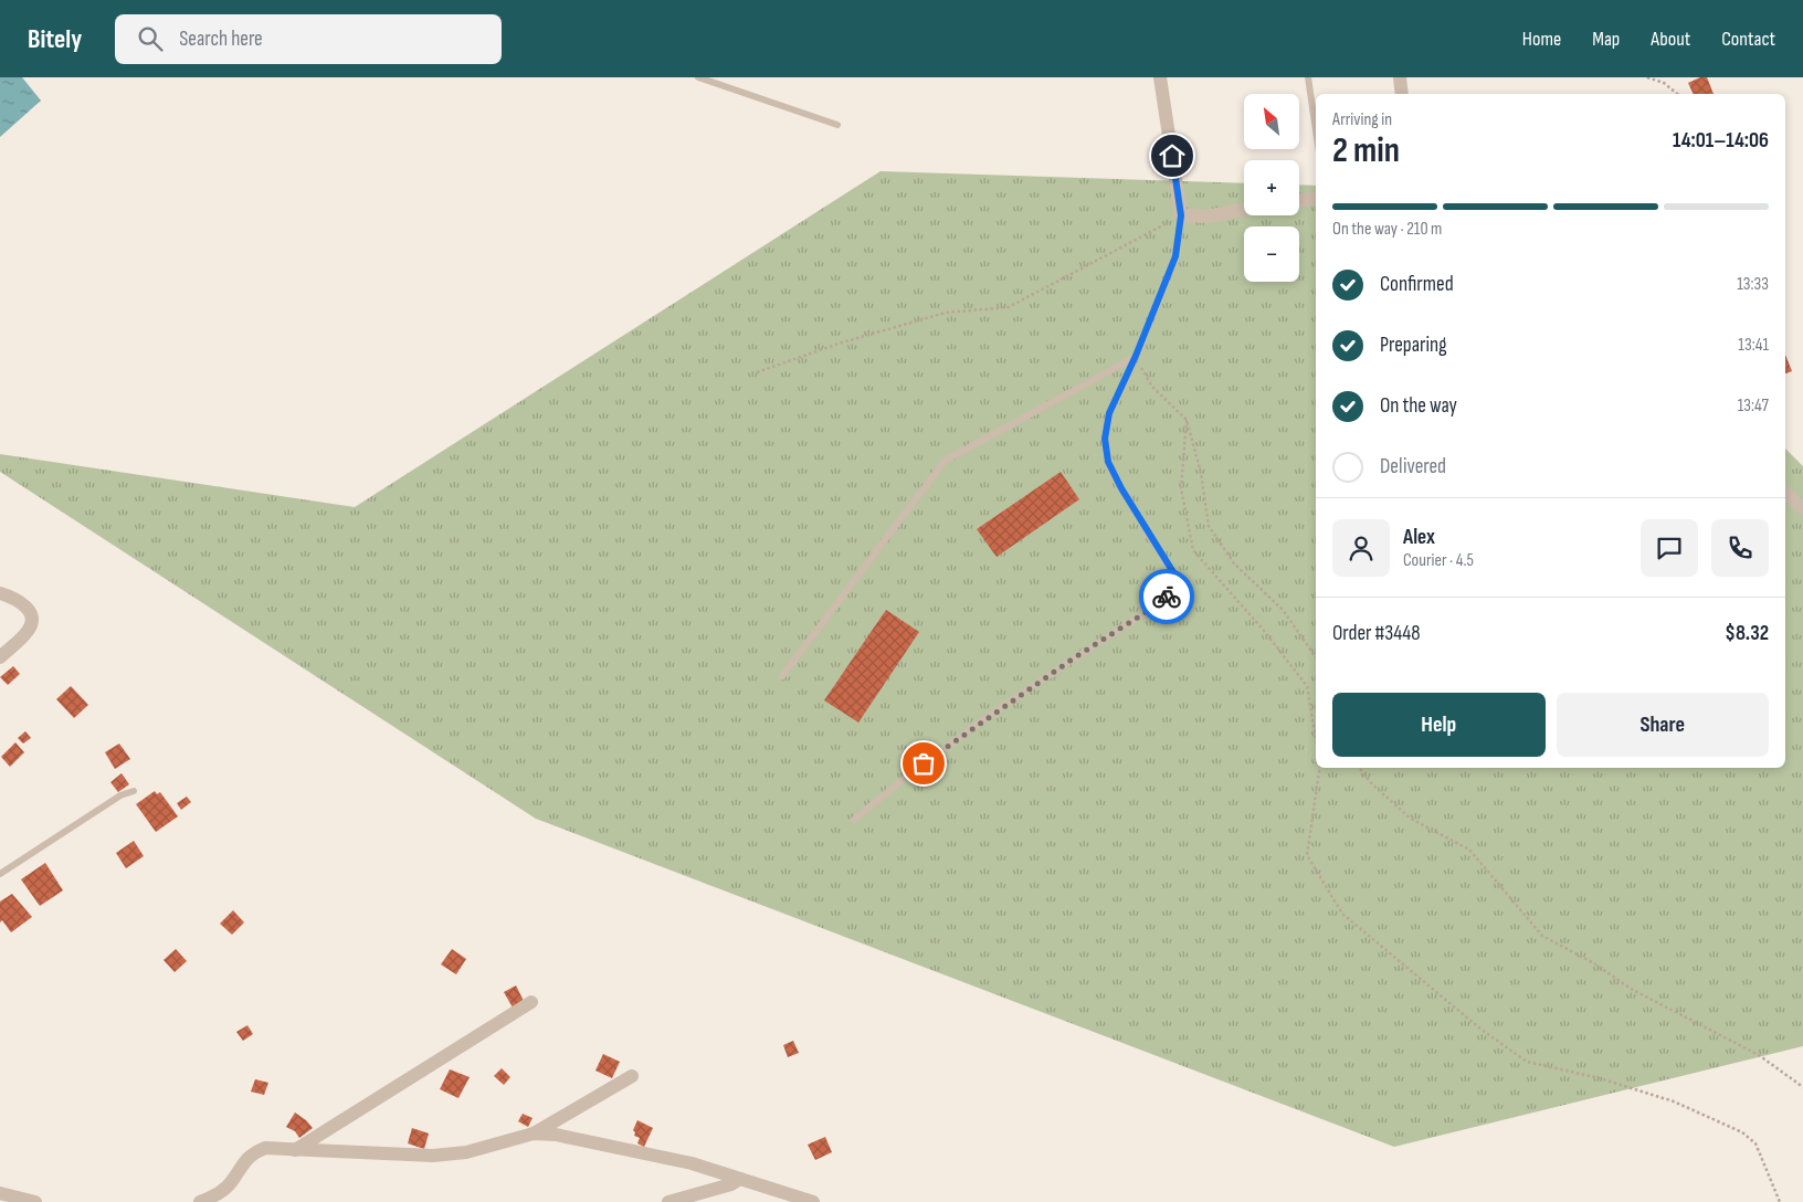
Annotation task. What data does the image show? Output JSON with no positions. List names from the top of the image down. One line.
{"north":"top left","page":{"header":"Bitely","search":"Search here","nav":["Home","Map","About","Contact"],"map_buttons":["+","−"],"heading":["2 min","Arriving in","14:01–14:06"],"panel":["Alex","Courier · 4.5","Order #3448","$8.32"],"bar":"On the way · 210 m","list":[["Confirmed","13:33"],["Preparing","13:41"],["On the way","13:47"],"Delivered"],"buttons":["Help","Share"]}}
